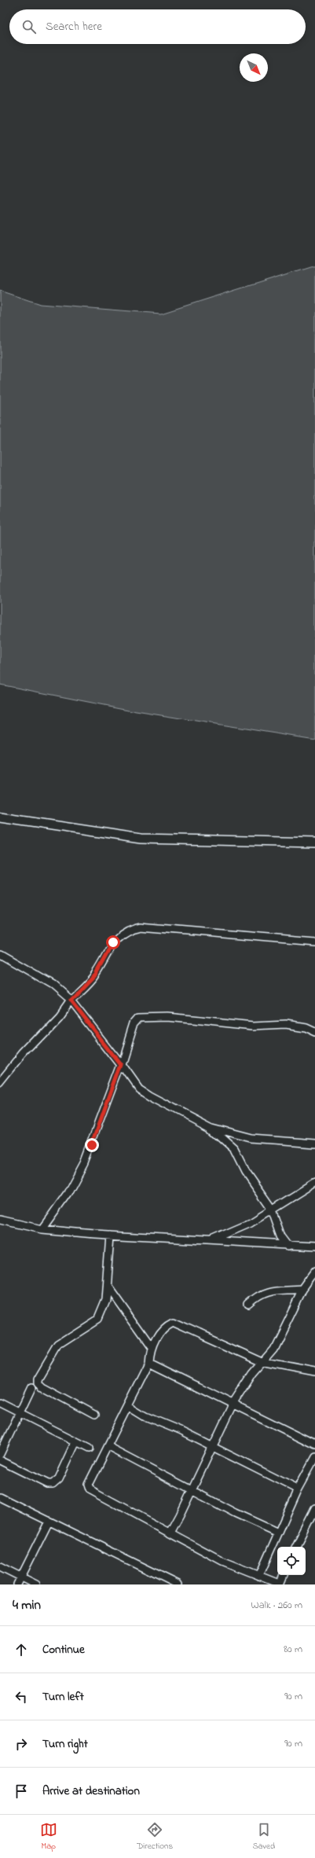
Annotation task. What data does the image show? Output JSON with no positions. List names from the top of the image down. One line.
{"north":"bottom right","page":{"search":"Search here","heading":["4 min","Walk · 260 m"],"list":[["Continue","80 m"],["Turn left","90 m"],["Turn right","90 m"],"Arrive at destination"],"nav":["Map","Directions","Saved"]}}
